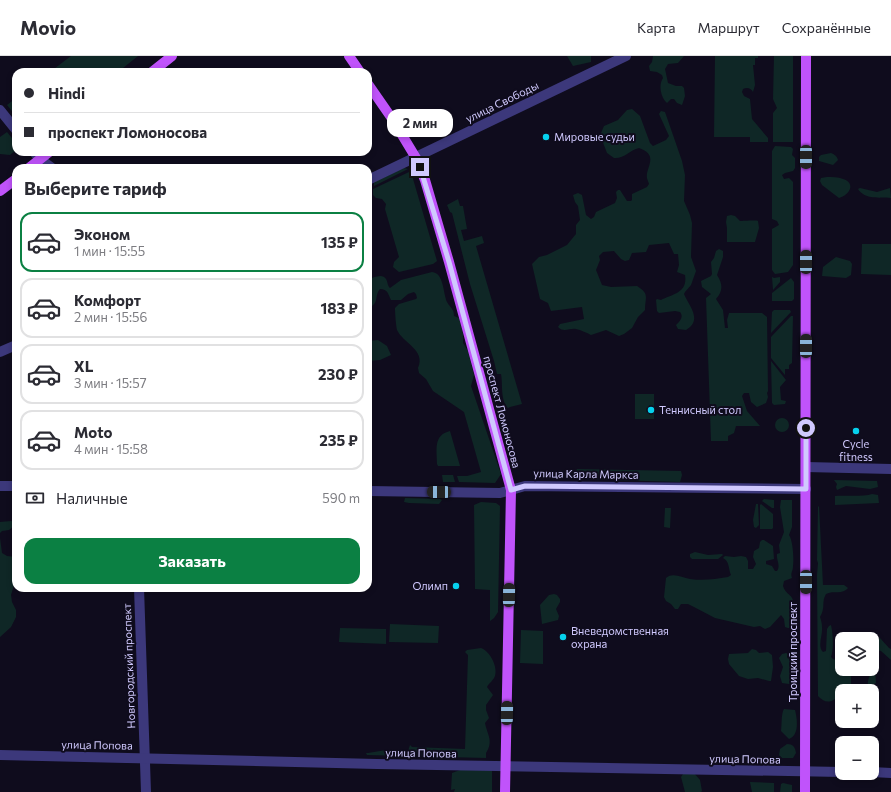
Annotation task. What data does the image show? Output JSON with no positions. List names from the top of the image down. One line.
{"streets":{"main road":["проспект Ломоносова","Троицкий проспект"],"street":["улица Свободы","улица Карла Маркса","Новгородский проспект","улица Попова"]},"crossings":[["улица Свободы","проспект Ломоносова"],["проспект Ломоносова","улица Карла Маркса"],["проспект Ломоносова","улица Попова"],["улица Карла Маркса","Троицкий проспект"],["Троицкий проспект","улица Попова"],["Новгородский проспект","улица Попова"]],"places":["Мировые судьи","Теннисный стол","Cycle fitness","Олимп","Вневедомственная охрана"],"page":{"header":"Movio","nav":["Карта","Маршрут","Сохранённые"],"banner":["Hindi","проспект Ломоносова"],"bubble":"2 мин","heading":"Выберите тариф","list":[{"name":"Эконом","note":"1 мин · 15:55","value":"135 ₽"},{"name":"Комфорт","note":"2 мин · 15:56","value":"183 ₽"},{"name":"XL","note":"3 мин · 15:57","value":"230 ₽"},{"name":"Moto","note":"4 мин · 15:58","value":"235 ₽"}],"pay":["Наличные","590 m"],"buttons":"Заказать","map_buttons":["+","−"]}}
